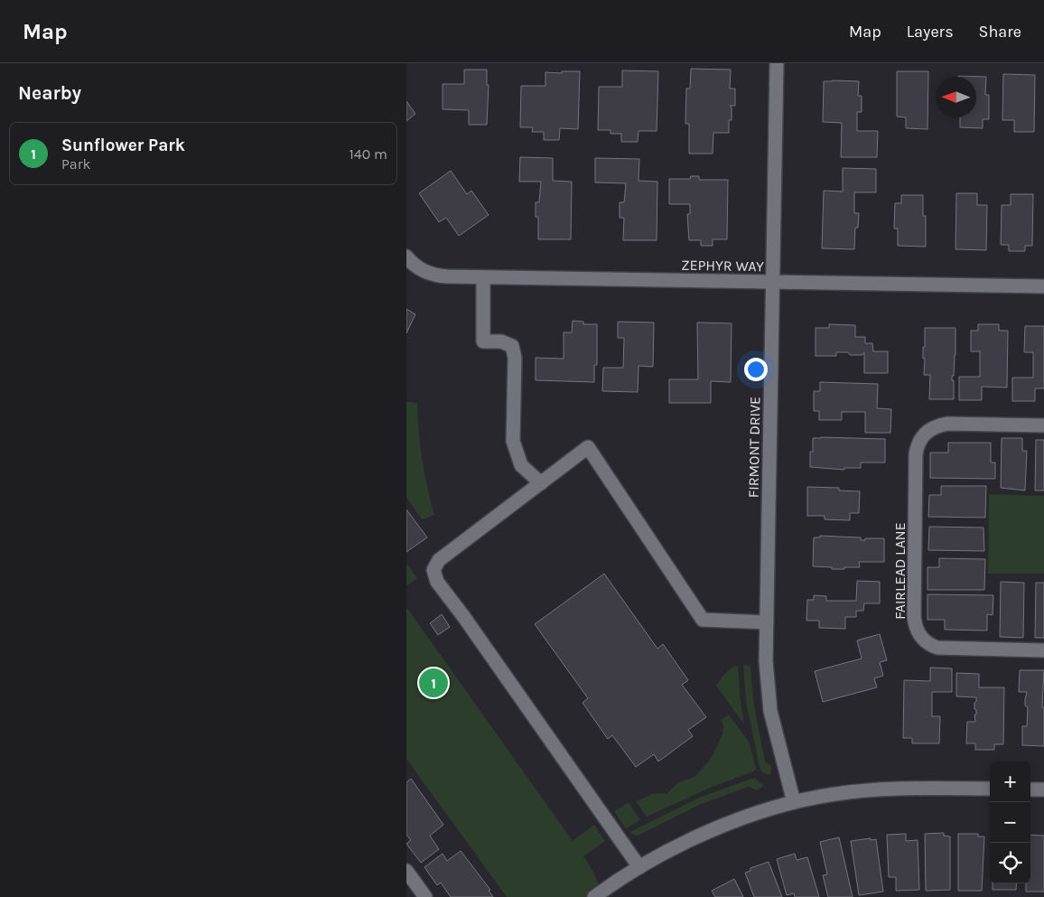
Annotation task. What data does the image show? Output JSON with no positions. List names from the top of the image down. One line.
{"streets":{"street":["ZEPHYR WAY","FIRMONT DRIVE","FAIRLEAD LANE"]},"crossings":[["ZEPHYR WAY","FIRMONT DRIVE"]],"north":"left","page":{"header":"Map","nav":["Map","Layers","Share"],"heading":"Nearby","list":[{"mark":"1","name":"Sunflower Park","note":"Park","value":"140 m"}],"pins":"1","map_buttons":["+","−"]}}
